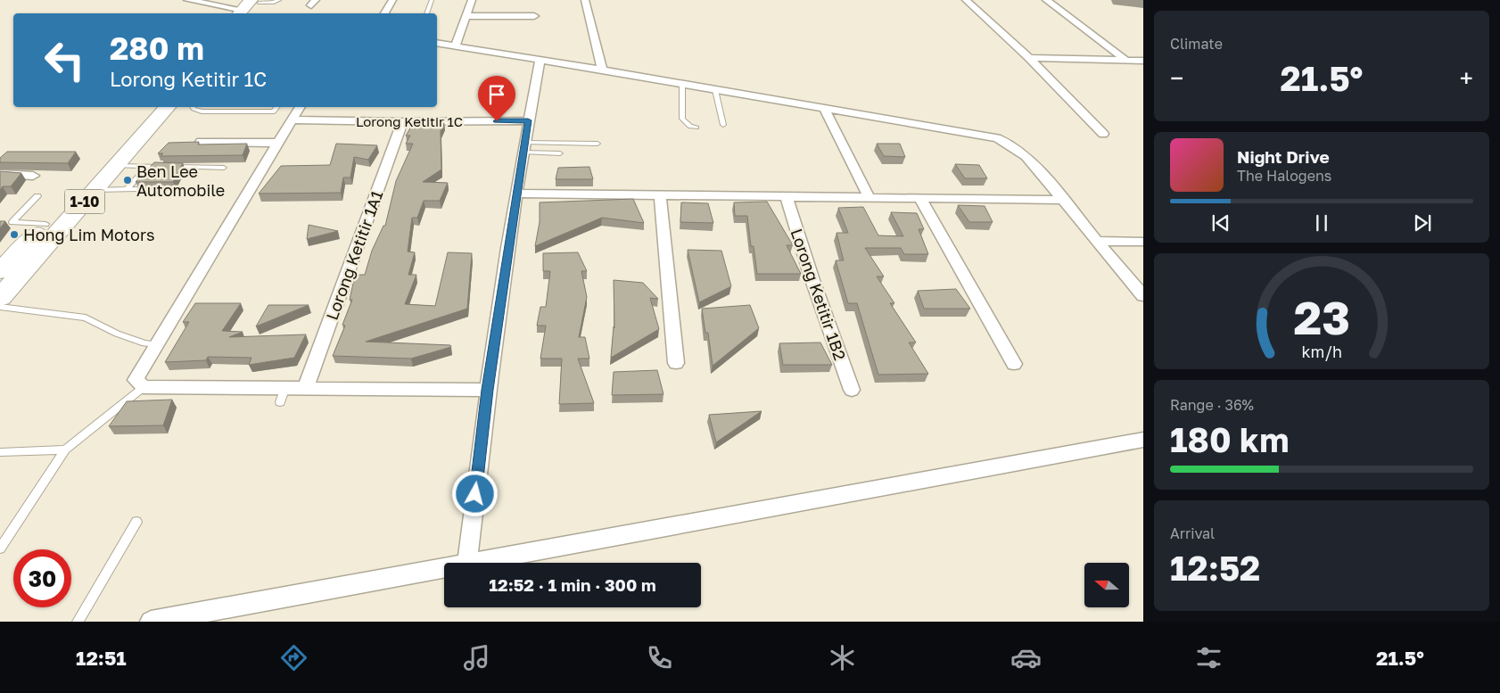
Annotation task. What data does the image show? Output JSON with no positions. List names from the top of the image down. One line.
{"streets":{"highway":["1-10"],"street":["Lorong Ketitir 1C","Lorong Ketitir 1A1","Lorong Ketitir 1B2"]},"crossings":[["Lorong Ketitir 1C","Lorong Ketitir 1A1"]],"places":["Ben Lee Automobile","Hong Lim Motors"],"north":"left","page":{"tile":["Climate",["Range · 36%","180 km"],["Arrival","12:52"]],"turn":["280 m","Lorong Ketitir 1C"],"heat":["−","21.5°","+"],"song":["Night Drive","The Halogens"],"limit":"30","trip":"12:52 · 1 min · 300 m","tabs":["12:51","21.5°"],"gauge":["23","km/h"]}}
